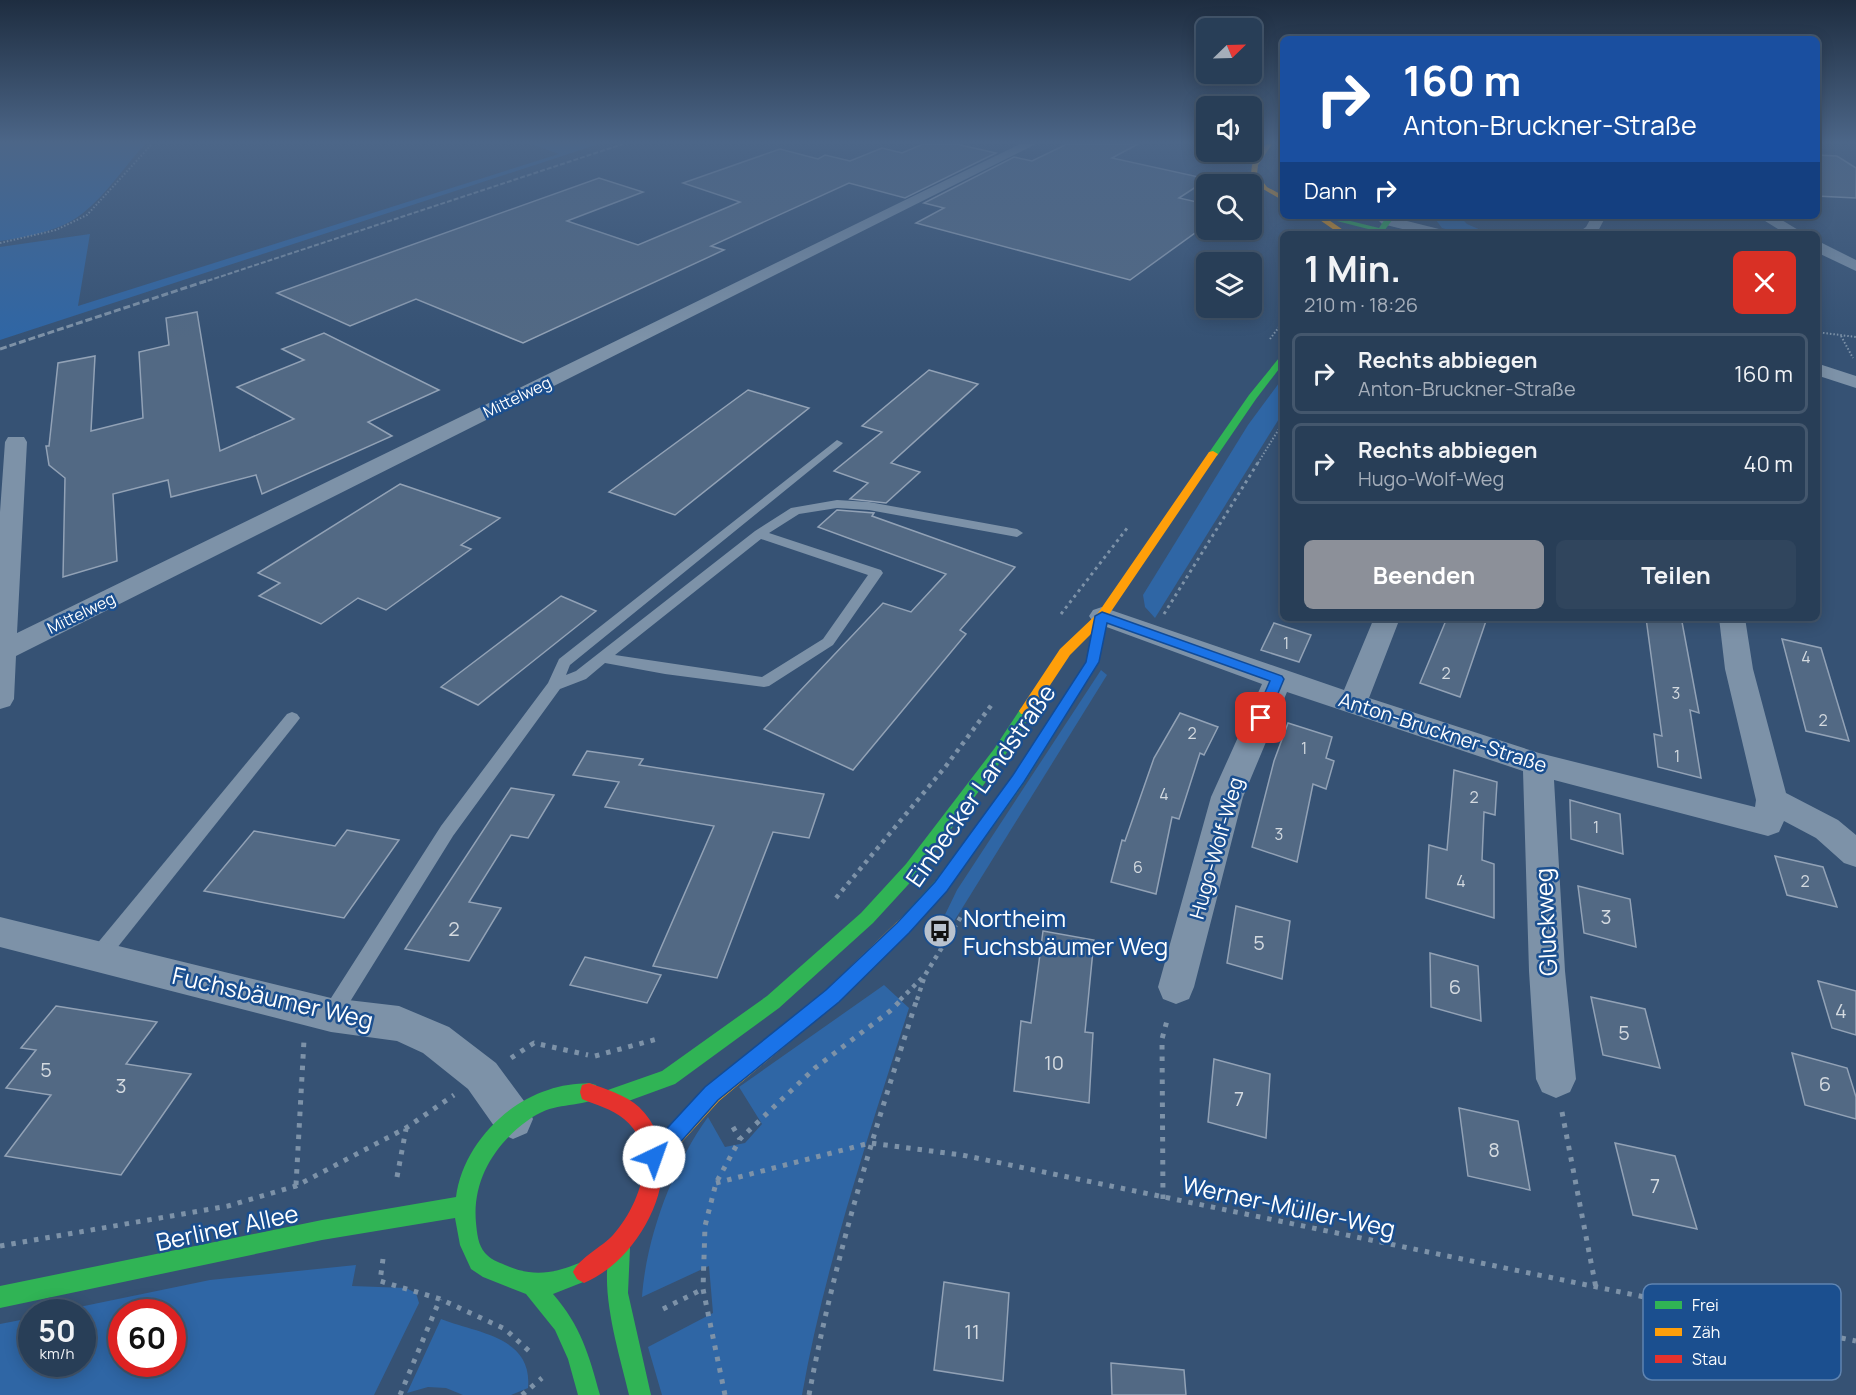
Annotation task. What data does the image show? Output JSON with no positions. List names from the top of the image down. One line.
{"streets":{"main road":["Einbecker Landstraße","Berliner Allee"],"street":["Mittelweg","Anton-Bruckner-Straße","Hugo-Wolf-Weg","Gluckweg","Fuchsbäumer Weg"],"path":["Werner-Müller-Weg"]},"crossings":[["Anton-Bruckner-Straße","Einbecker Landstraße"],["Anton-Bruckner-Straße","Hugo-Wolf-Weg"],["Anton-Bruckner-Straße","Gluckweg"],["Einbecker Landstraße","Fuchsbäumer Weg"],["Einbecker Landstraße","Berliner Allee"],["Fuchsbäumer Weg","Berliner Allee"]],"places":{"bus stop":["Northeim Fuchsbäumer Weg"]},"house_numbers":["1","4","2","3","2","2","1","1","4","2","1","3","6","4","2","3","2","5","6","4","5","10","5","6","3","7","8","7","11"],"legend":["Frei","Zäh","Stau"],"north":"top right","page":{"turn":["160 m","Anton-Bruckner-Straße"],"then":"Dann","heading":["1 Min.","210 m · 18:26"],"list":[{"name":"Rechts abbiegen","note":"Anton-Bruckner-Straße","value":"160 m"},{"name":"Rechts abbiegen","note":"Hugo-Wolf-Weg","value":"40 m"}],"buttons":["Beenden","Teilen"],"speed":"50 km/h","limit":"60"}}
